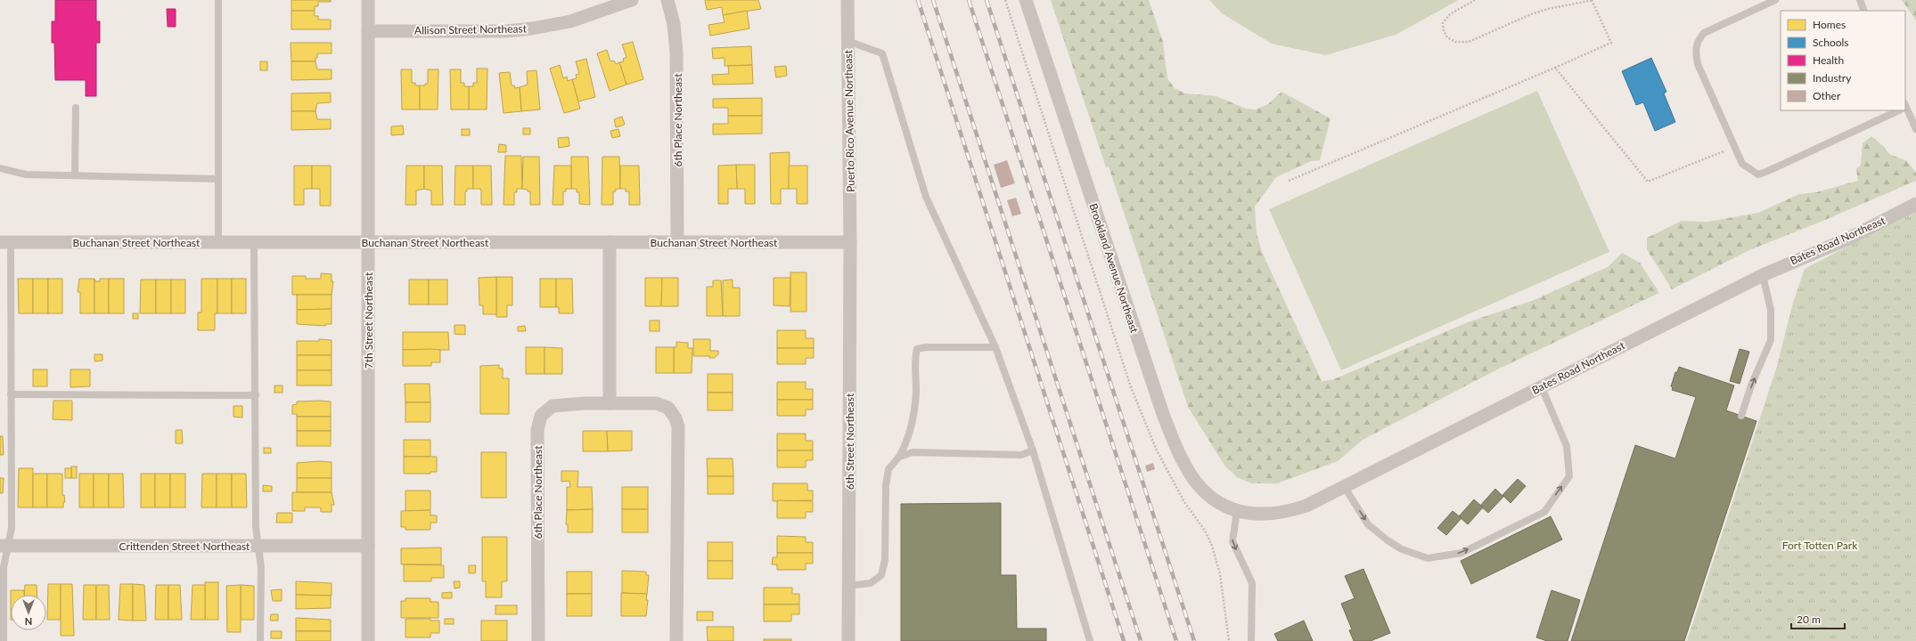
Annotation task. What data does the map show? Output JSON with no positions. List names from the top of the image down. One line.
{"streets":{"street":["Allison Street Northeast","6th Place Northeast","Puerto Rico Avenue Northeast","Bates Road Northeast","Buchanan Street Northeast","Brookland Avenue Northeast","7th Street Northeast","6th Street Northeast","Crittenden Street Northeast"]},"crossings":[["Allison Street Northeast","7th Street Northeast"],["6th Place Northeast","Buchanan Street Northeast"],["Puerto Rico Avenue Northeast","Buchanan Street Northeast"],["Puerto Rico Avenue Northeast","6th Street Northeast"],["Bates Road Northeast","Brookland Avenue Northeast"],["Buchanan Street Northeast","7th Street Northeast"],["Buchanan Street Northeast","6th Street Northeast"],["7th Street Northeast","Crittenden Street Northeast"]],"parks":["Fort Totten Park"],"legend":["Homes","Schools","Health","Industry","Other"],"scale_bar":"20 m","north":"bottom"}
